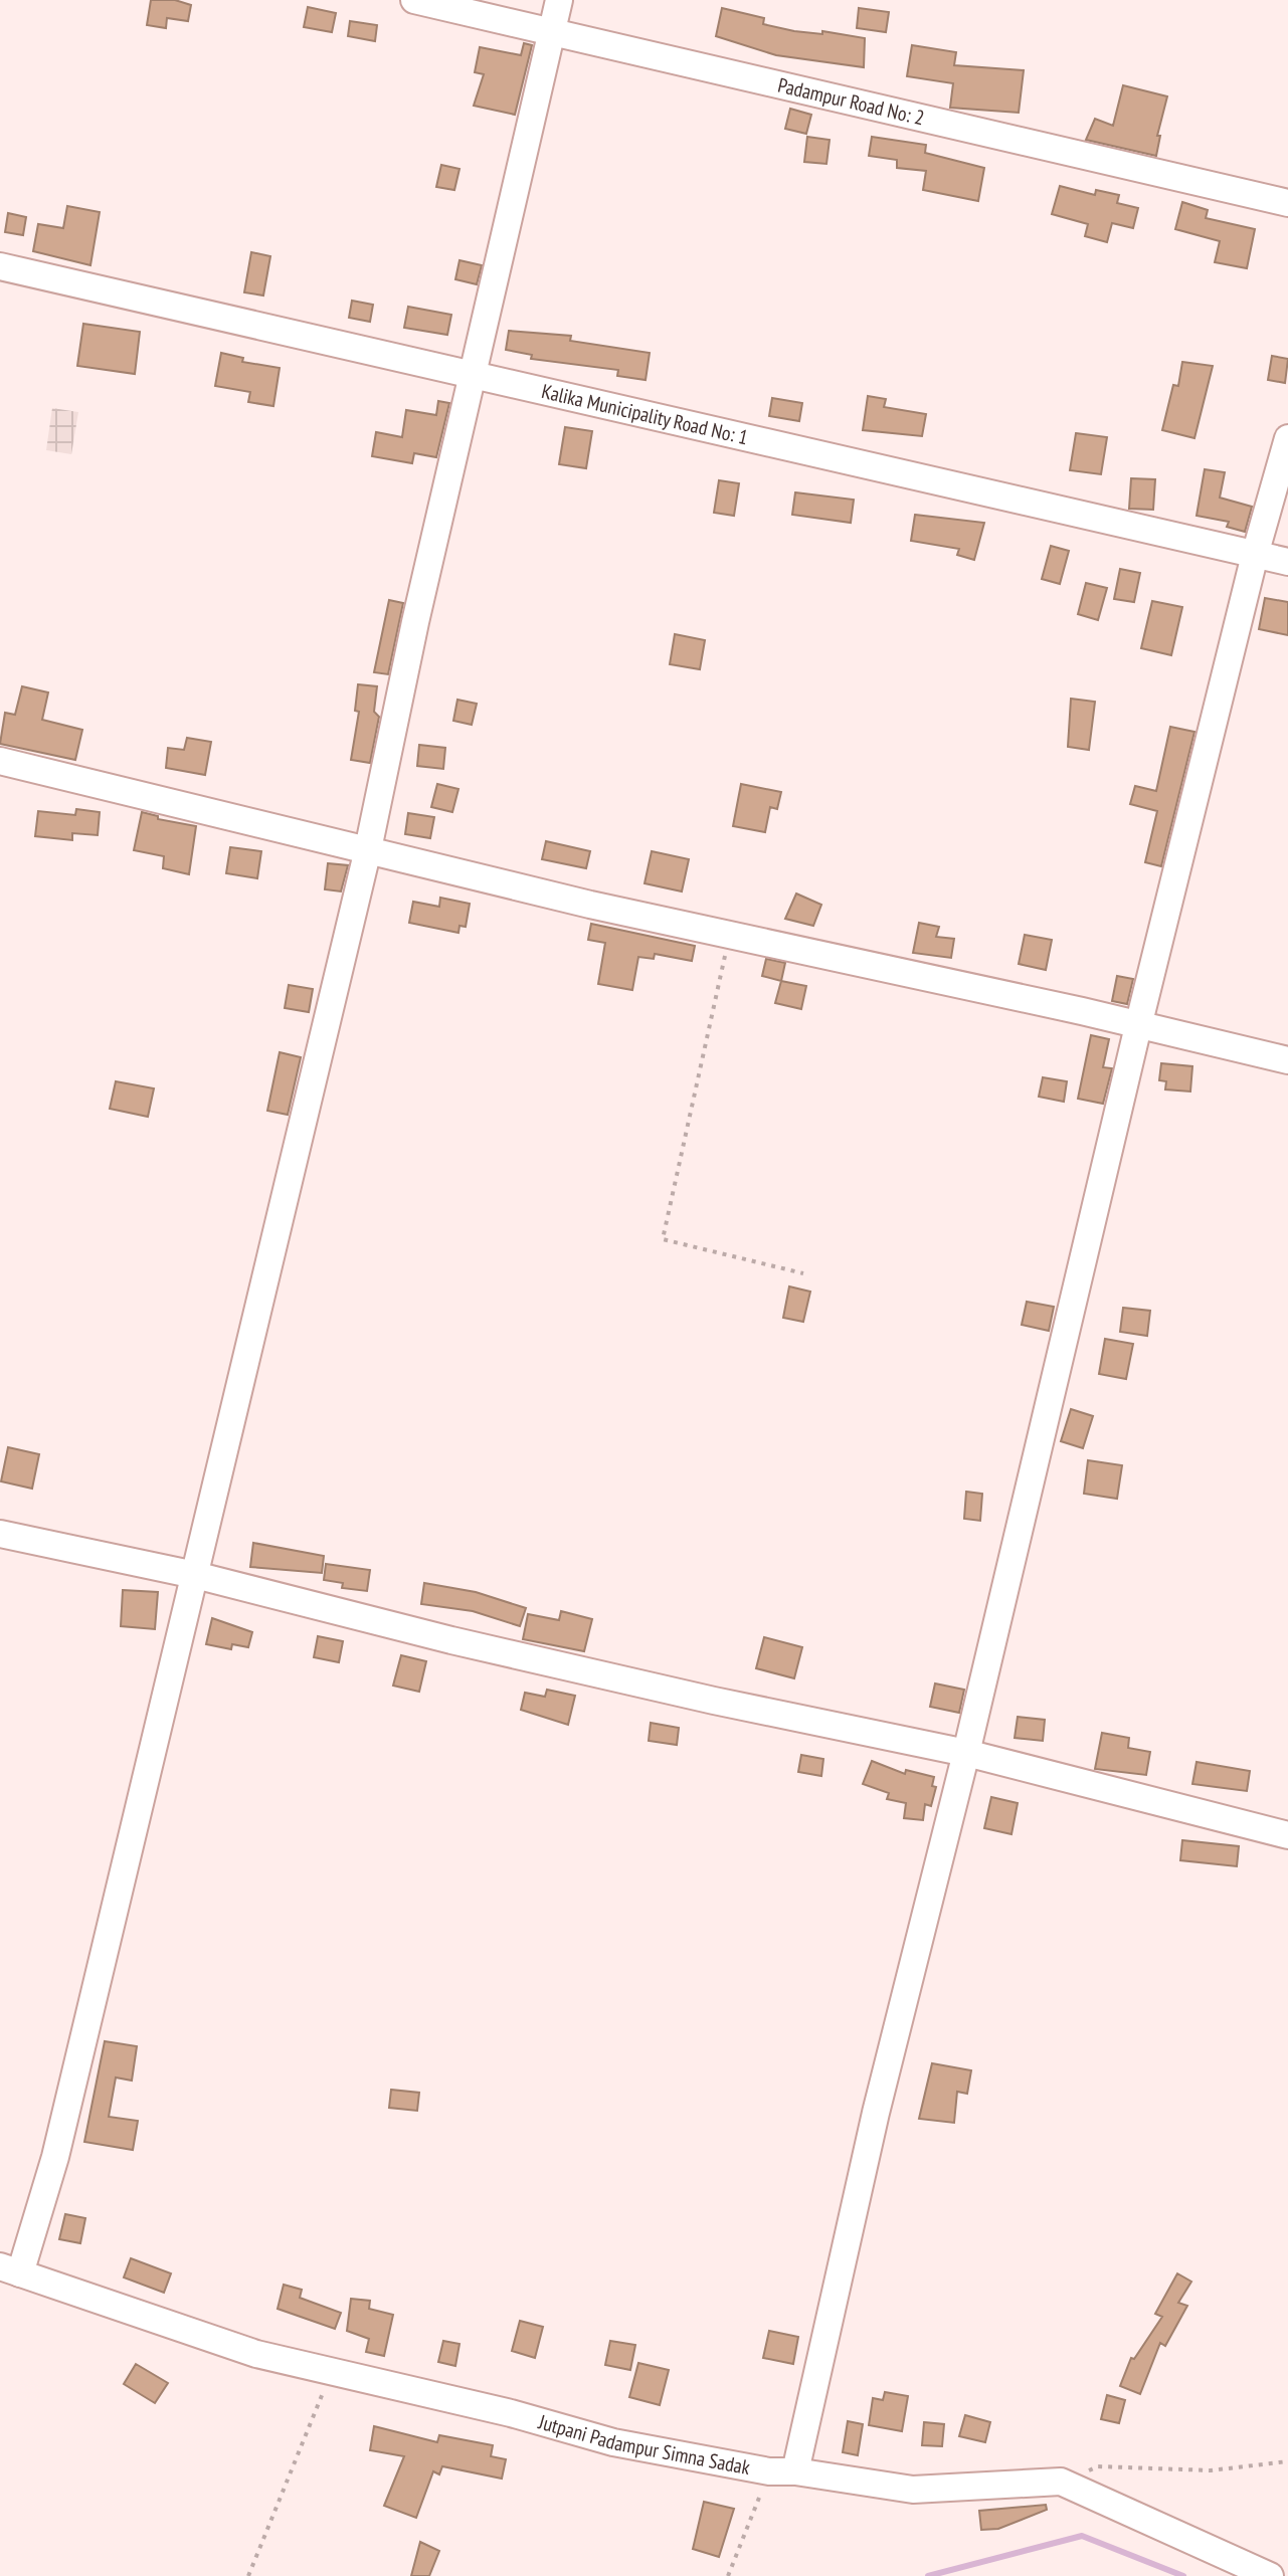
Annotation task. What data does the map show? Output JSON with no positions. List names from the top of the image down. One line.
{"streets":{"street":["Padampur Road No: 2","Kalika Municipality Road No: 1","Jutpani Padampur Simna Sadak"]}}
